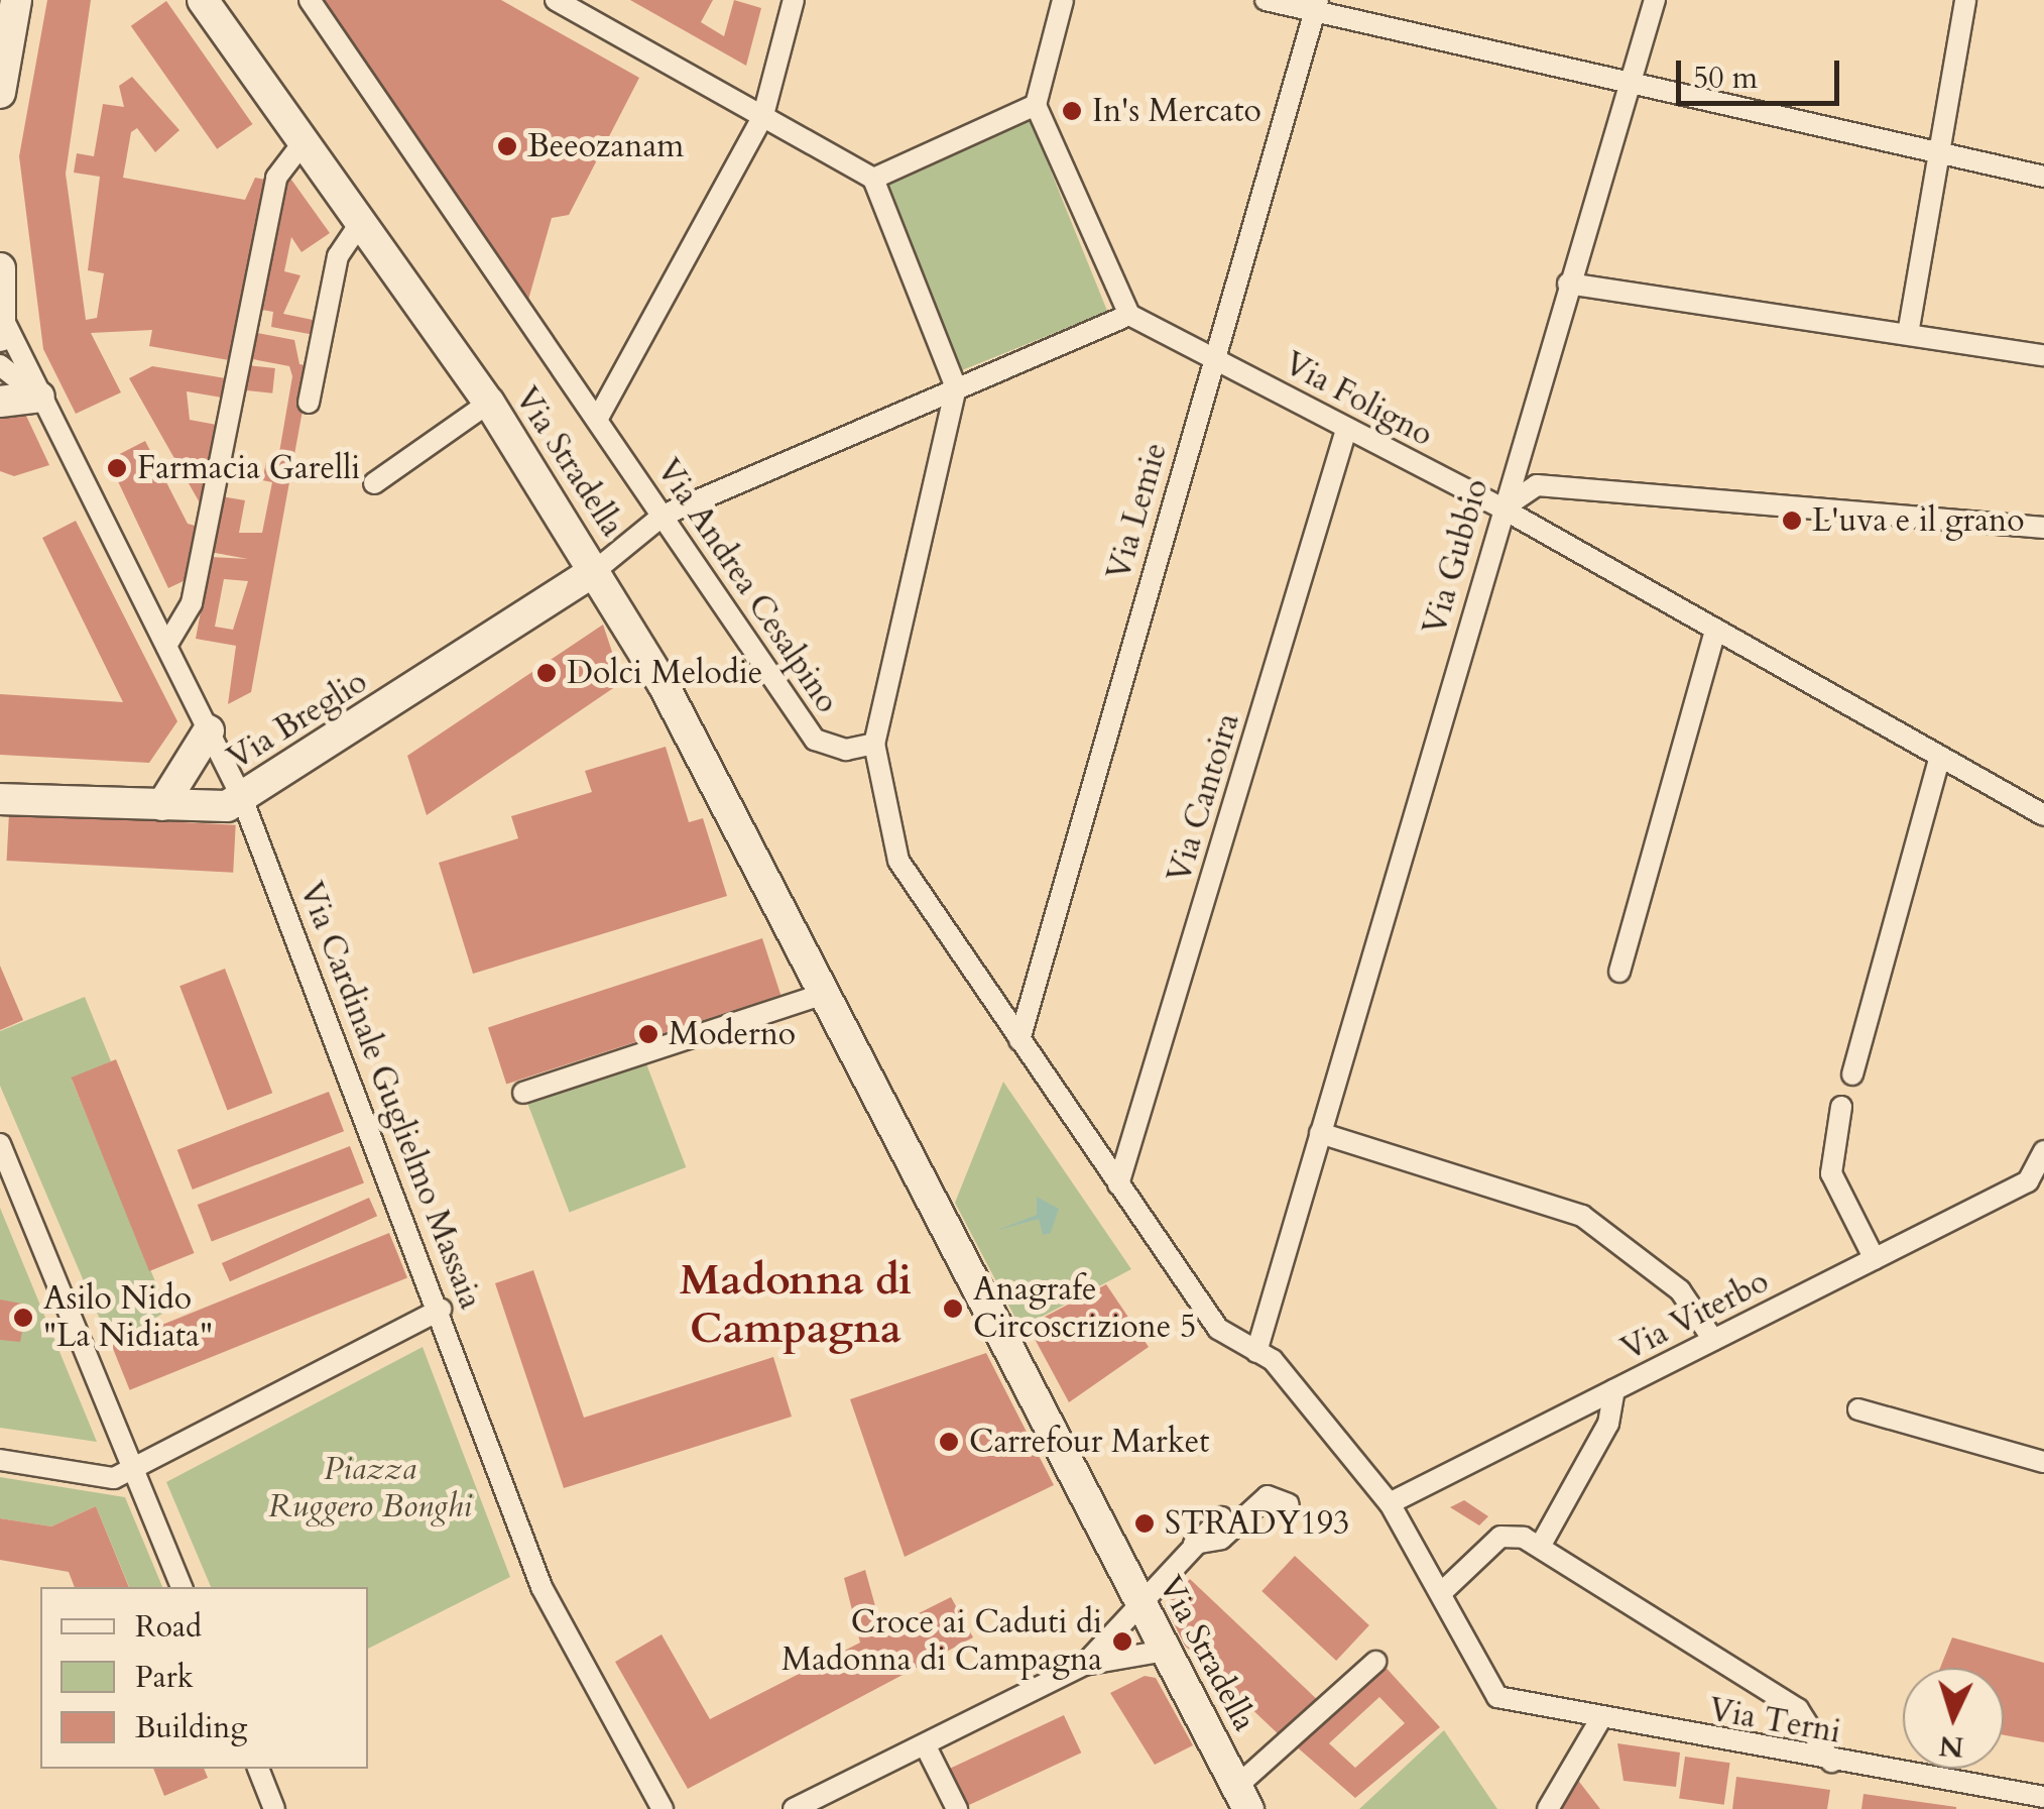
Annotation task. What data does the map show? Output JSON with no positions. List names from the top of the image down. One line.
{"streets":{"street":["Via Foligno","Via Stradella","Via Lemie","Via Gubbio","Via Andrea Cesalpino","Via Breglio","Via Cantoira","Via Cardinale Guglielmo Massaia","Via Viterbo","Via Terni"]},"crossings":[["Via Foligno","Via Lemie"],["Via Foligno","Via Gubbio"],["Via Foligno","Via Cantoira"],["Via Stradella","Via Breglio"],["Via Breglio","Via Cardinale Guglielmo Massaia"]],"districts":["Madonna di Campagna"],"parks":["Piazza Ruggero Bonghi"],"places":["In's Mercato","Beeozanam","Farmacia Garelli","L'uva e il grano","Dolci Melodie","Moderno","Anagrafe Circoscrizione 5","Asilo Nido \"La Nidiata\"","Carrefour Market","STRADY193","Croce ai Caduti di Madonna di Campagna"],"legend":["Road","Park","Building"],"scale_bar":"50 m","north":"bottom"}
